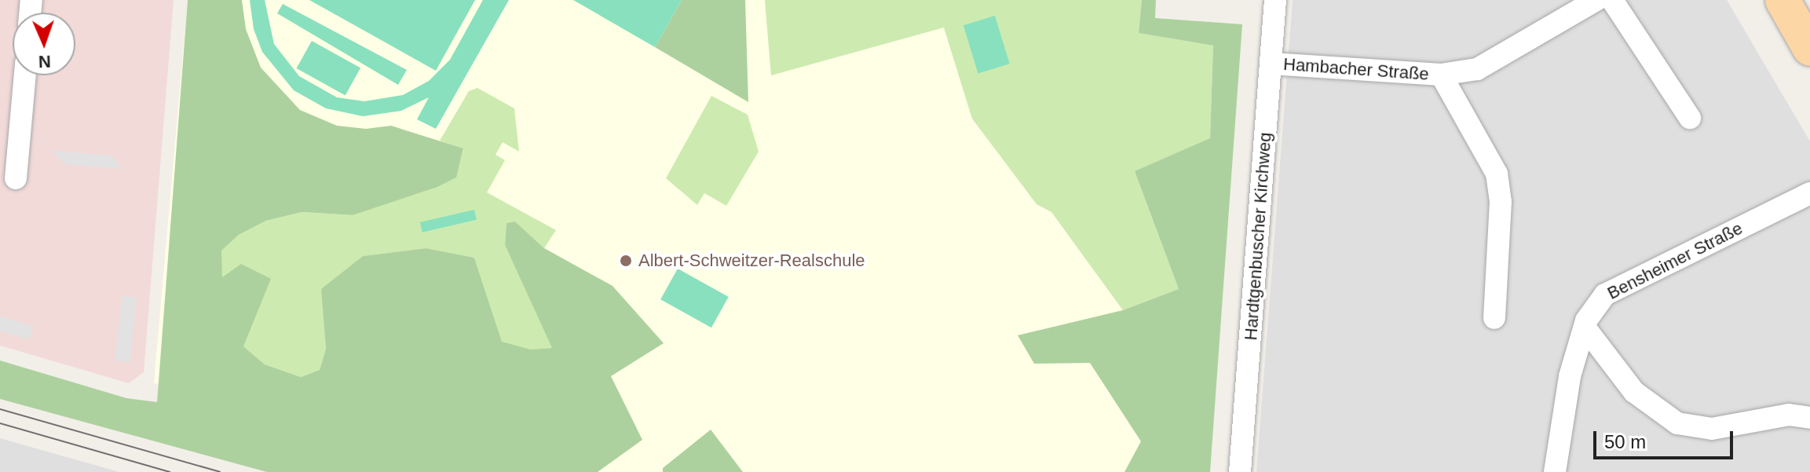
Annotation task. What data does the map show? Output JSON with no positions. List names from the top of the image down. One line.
{"streets":{"street":["Hambacher Straße","Hardtgenbuscher Kirchweg","Bensheimer Straße"]},"crossings":[["Hambacher Straße","Hardtgenbuscher Kirchweg"]],"places":["Albert-Schweitzer-Realschule"],"scale_bar":"50 m","north":"bottom"}
